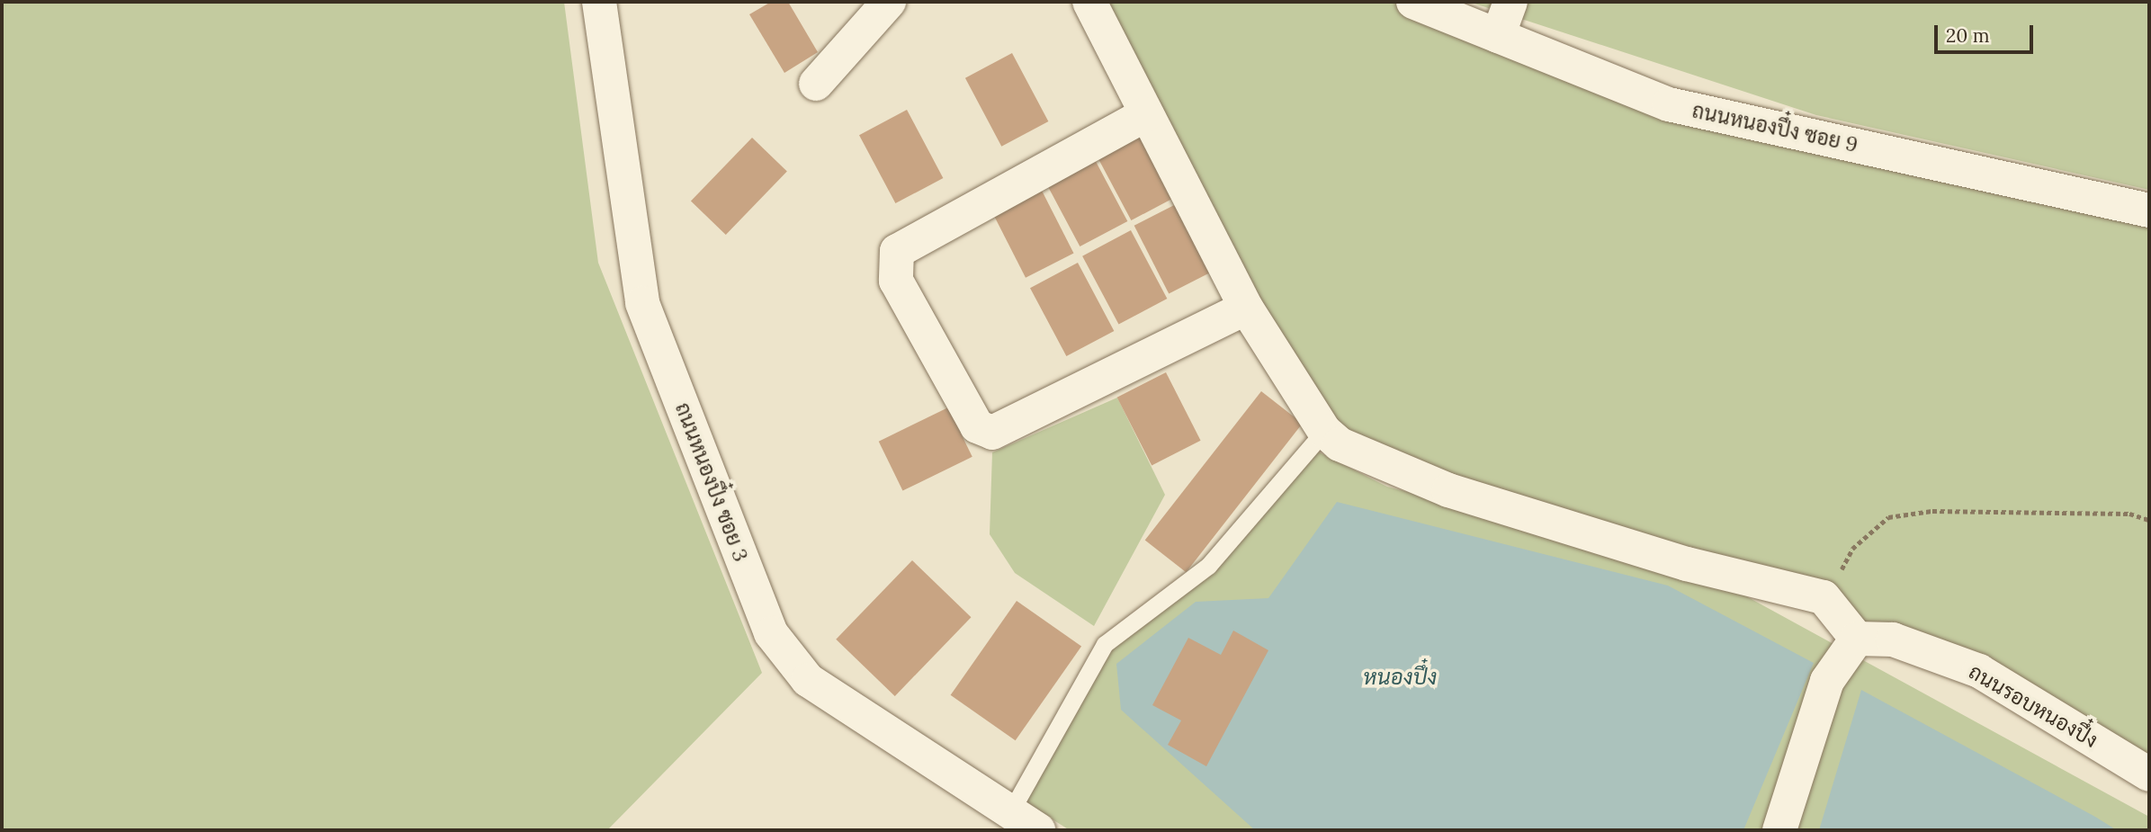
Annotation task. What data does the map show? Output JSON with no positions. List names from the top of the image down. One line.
{"streets":{"street":["ถนนหนองปึ๋ง ซอย 9","ถนนหนองปึ๋ง ซอย 3","ถนนรอบหนองปึ๋ง"]},"water":["หนองปึ๋ง"],"scale_bar":"20 m"}
